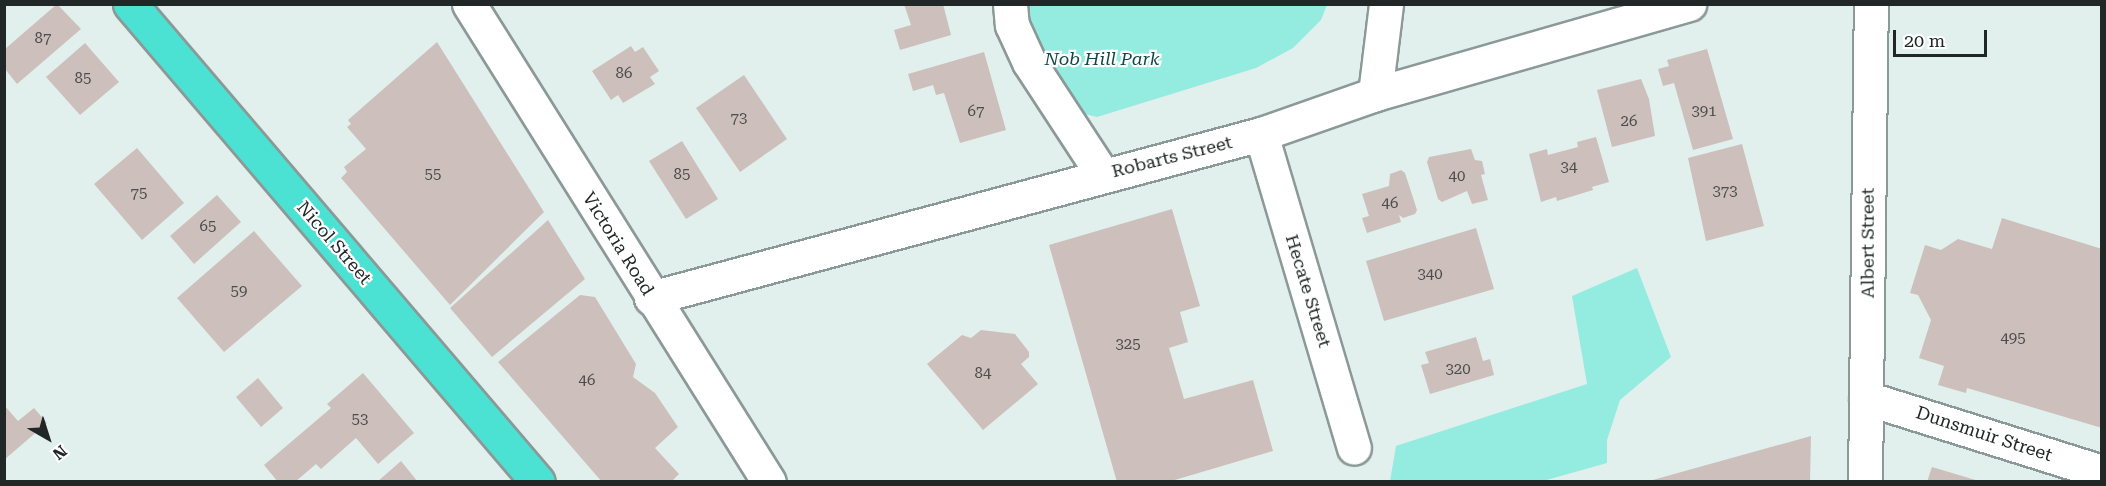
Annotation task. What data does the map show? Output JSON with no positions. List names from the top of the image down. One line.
{"streets":{"highway":["Nicol Street"],"street":["Robarts Street","Albert Street","Victoria Road","Hecate Street","Dunsmuir Street"]},"crossings":[["Robarts Street","Victoria Road"],["Robarts Street","Hecate Street"],["Albert Street","Dunsmuir Street"]],"parks":["Nob Hill Park"],"house_numbers":["87","86","85","67","391","73","26","34","55","85","40","373","75","46","65","340","59","495","325","320","84","46","53"],"scale_bar":"20 m","north":"bottom right"}
